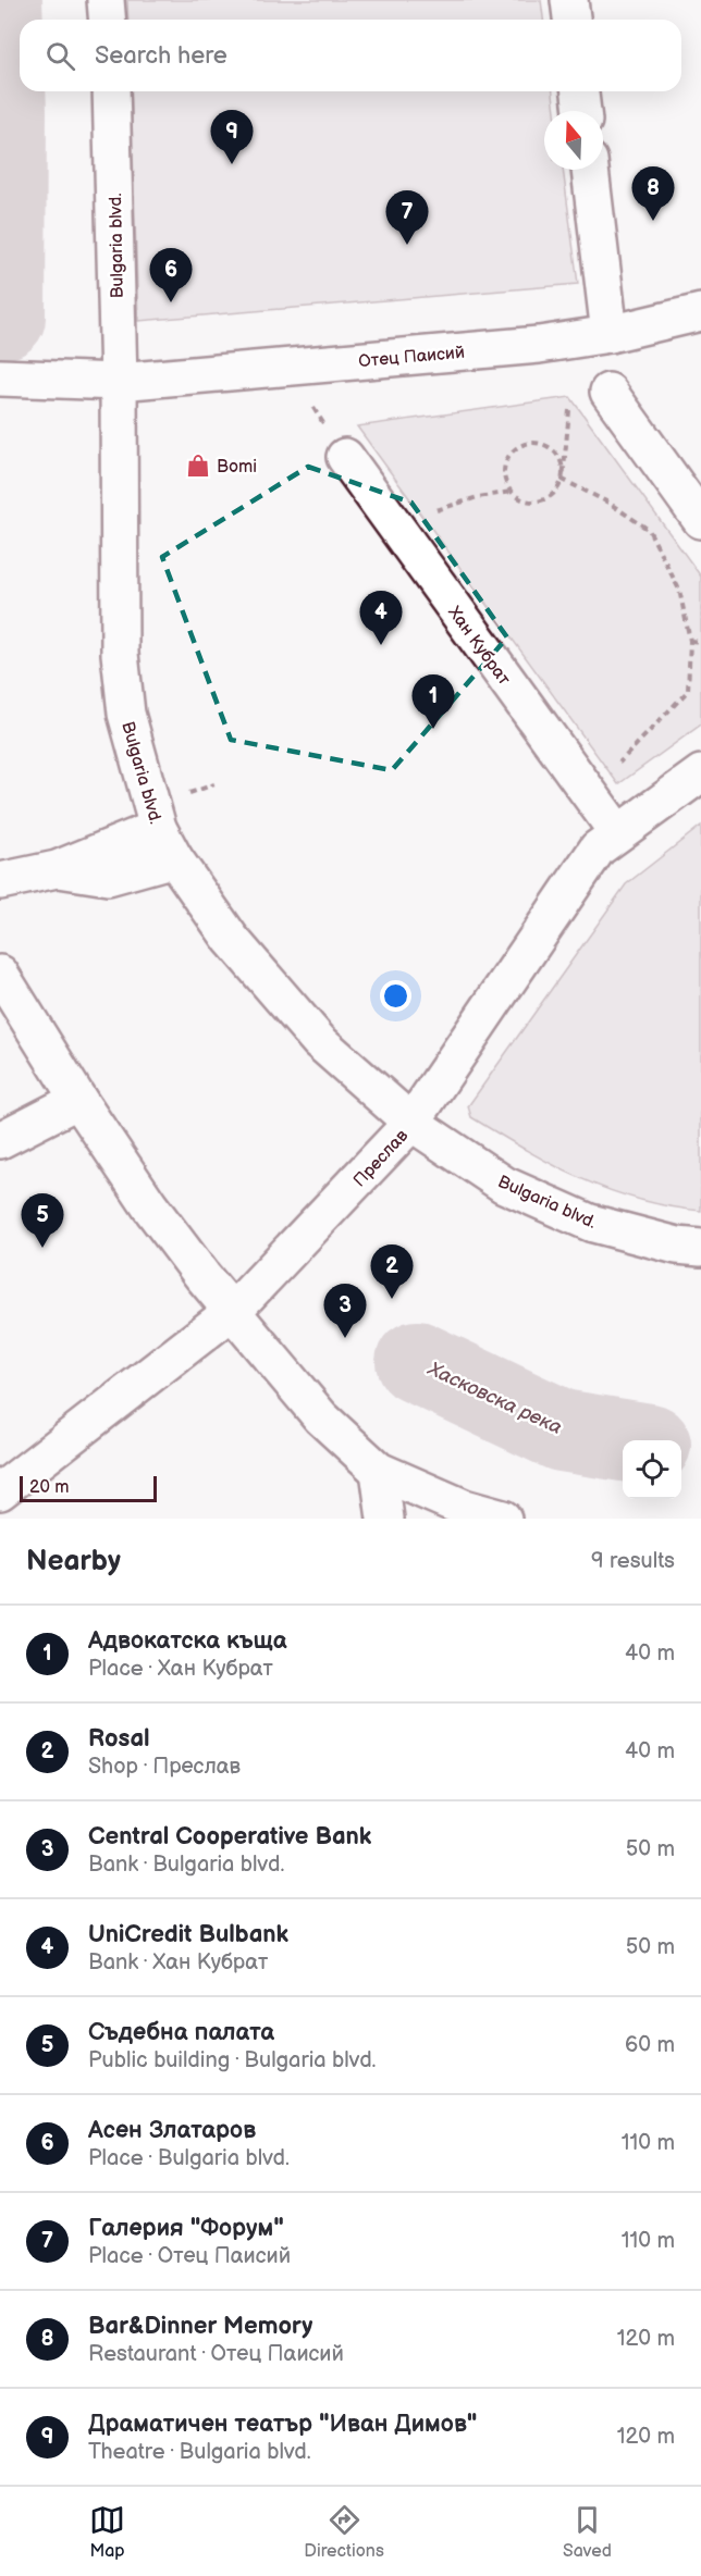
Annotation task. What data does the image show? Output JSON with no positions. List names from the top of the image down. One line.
{"streets":{"street":["Bulgaria blvd.","Отец Паисий","Хан Кубрат","Преслав"]},"crossings":[["Bulgaria blvd.","Отец Паисий"],["Bulgaria blvd.","Преслав"],["Хан Кубрат","Преслав"]],"water":["Хасковска река"],"places":{"shop":["Bomi"]},"scale_bar":"20 m","north":"top","page":{"search":"Search here","pins":["9","8","7","6","4","1","5","2","3"],"scale":"20 m","heading":["Nearby","9 results"],"list":[{"mark":"1","name":"Адвокатска къща","note":"Place · Хан Кубрат","value":"40 m"},{"mark":"2","name":"Rosal","note":"Shop · Преслав","value":"40 m"},{"mark":"3","name":"Central Cooperative Bank","note":"Bank · Bulgaria blvd.","value":"50 m"},{"mark":"4","name":"UniCredit Bulbank","note":"Bank · Хан Кубрат","value":"50 m"},{"mark":"5","name":"Съдебна палата","note":"Public building · Bulgaria blvd.","value":"60 m"},{"mark":"6","name":"Асен Златаров","note":"Place · Bulgaria blvd.","value":"110 m"},{"mark":"7","name":"Галерия \"Форум\"","note":"Place · Отец Паисий","value":"110 m"},{"mark":"8","name":"Bar&Dinner Memory","note":"Restaurant · Отец Паисий","value":"120 m"},{"mark":"9","name":"Драматичен театър \"Иван Димов\"","note":"Theatre · Bulgaria blvd.","value":"120 m"}],"nav":["Map","Directions","Saved"]}}
